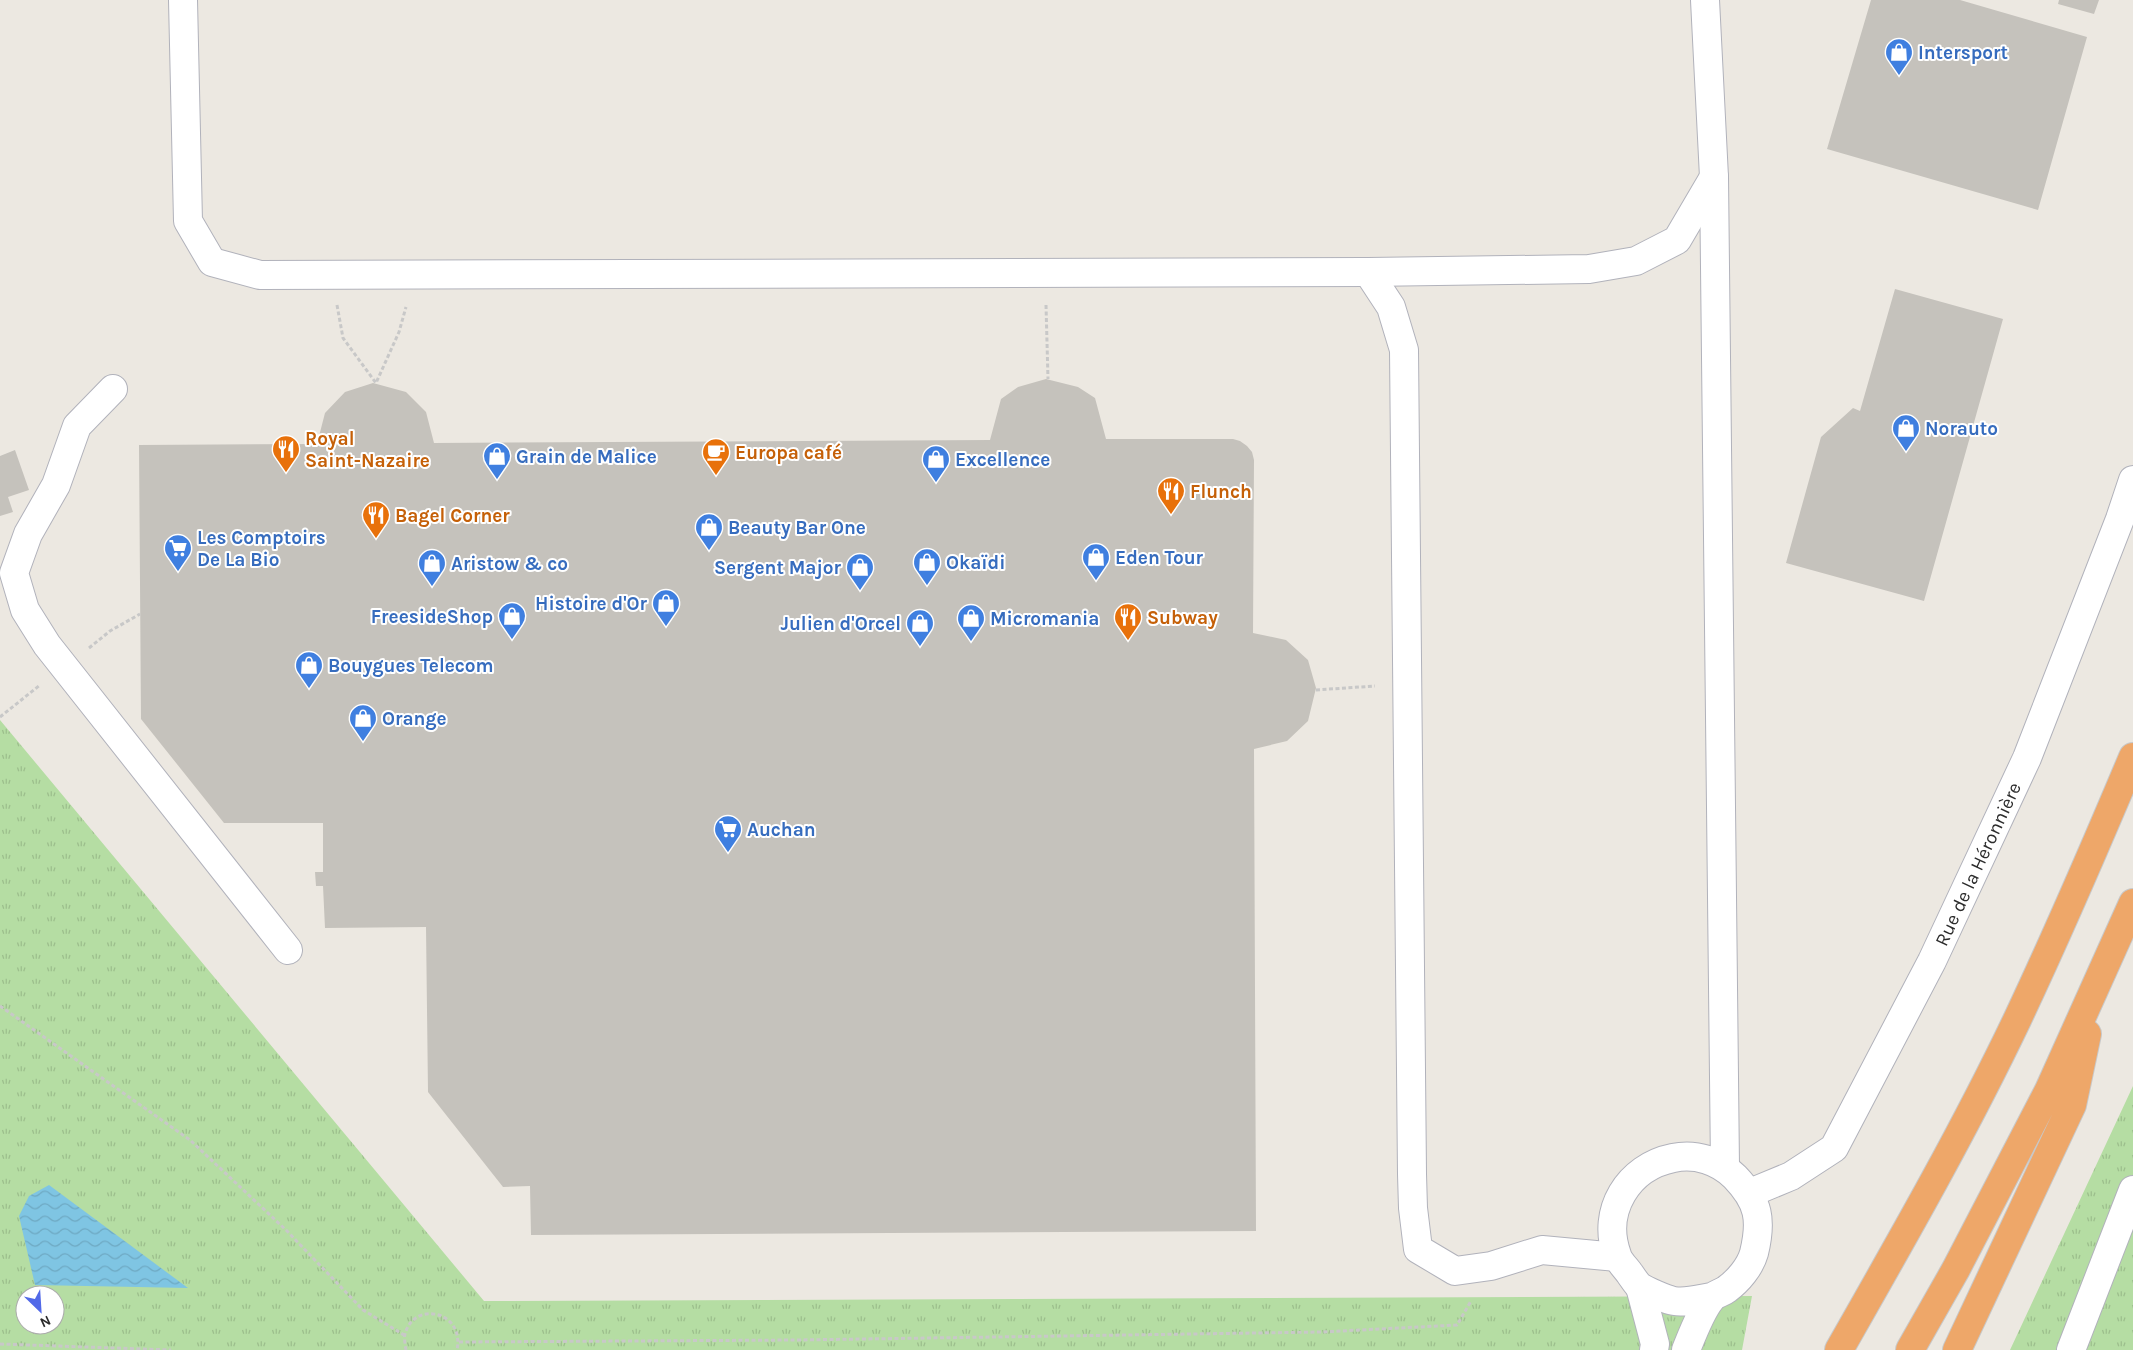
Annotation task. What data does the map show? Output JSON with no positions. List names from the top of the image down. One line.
{"streets":{"street":["Rue de la Héronnière"]},"places":{"shop":["Intersport","Norauto","Grain de Malice","Excellence","Beauty Bar One","Eden Tour","Okaïdi","Aristow & co","Sergent Major","Histoire d'Or","FreesideShop","Micromania","Julien d'Orcel","Bouygues Telecom","Orange"],"restaurant":["Royal Saint-Nazaire","Flunch","Bagel Corner","Subway"],"cafe":["Europa café"],"supermarket":["Les Comptoirs De La Bio","Auchan"]},"north":"bottom right"}
